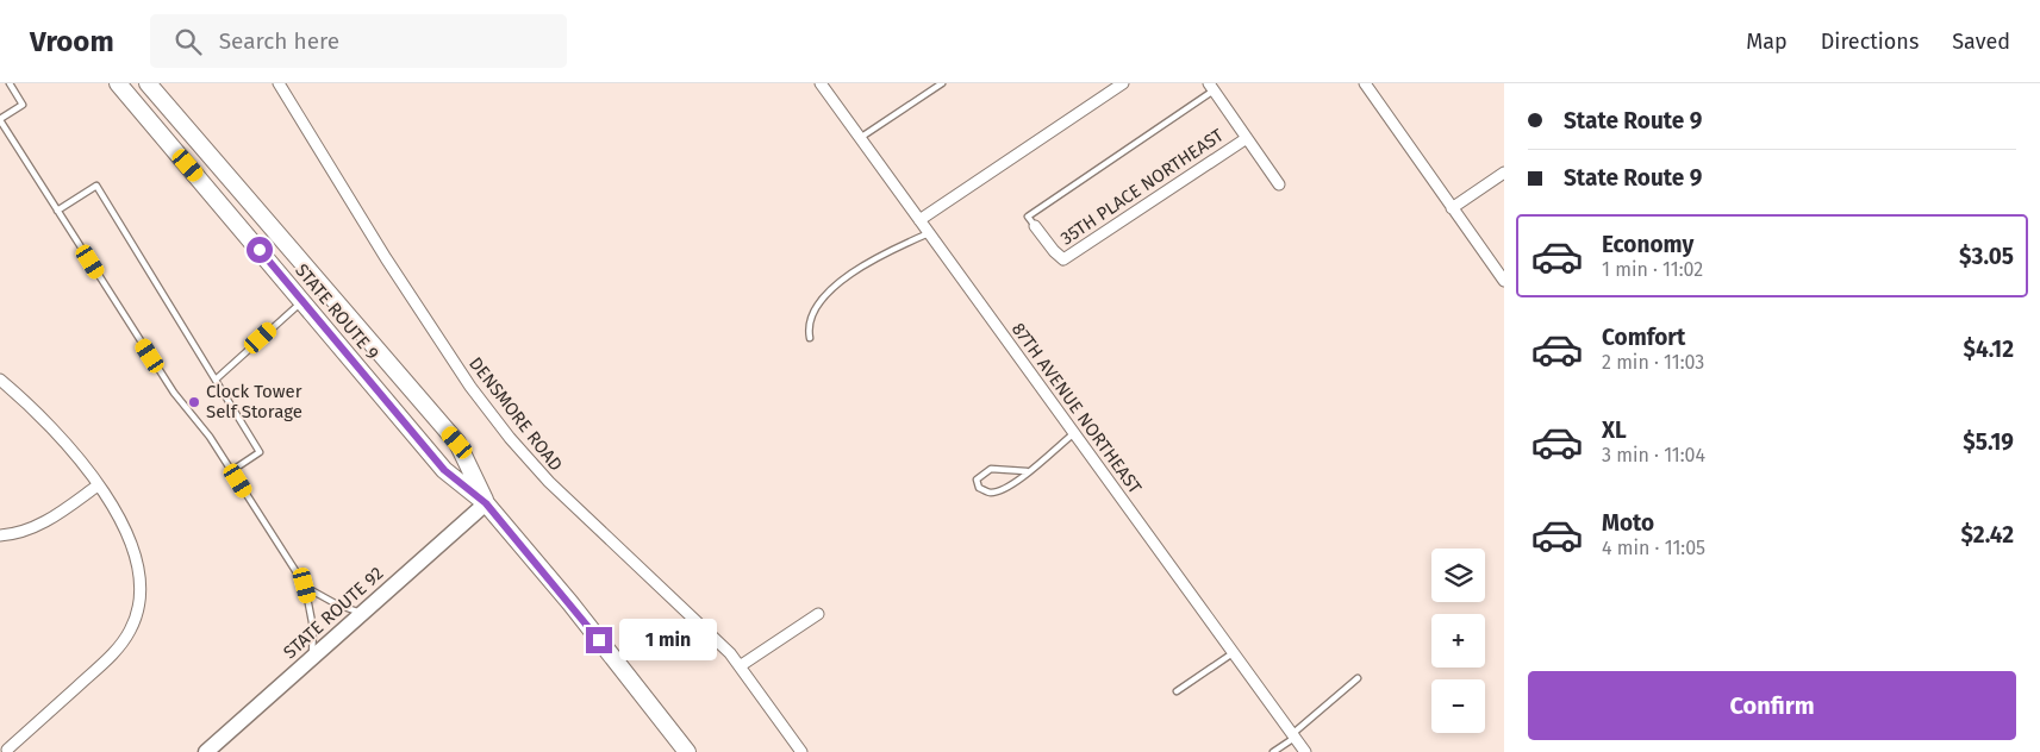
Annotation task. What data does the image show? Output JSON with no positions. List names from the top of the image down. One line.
{"streets":{"main road":["STATE ROUTE 9","STATE ROUTE 92"],"street":["35TH PLACE NORTHEAST","87TH AVENUE NORTHEAST","DENSMORE ROAD"]},"crossings":[["STATE ROUTE 9","STATE ROUTE 92"]],"places":["Clock Tower Self Storage"],"page":{"header":"Vroom","search":"Search here","nav":["Map","Directions","Saved"],"banner":["State Route 9","State Route 9"],"list":[{"name":"Economy","note":"1 min · 11:02","value":"$3.05"},{"name":"Comfort","note":"2 min · 11:03","value":"$4.12"},{"name":"XL","note":"3 min · 11:04","value":"$5.19"},{"name":"Moto","note":"4 min · 11:05","value":"$2.42"}],"map_buttons":["+","−"],"bubble":"1 min","buttons":"Confirm"}}
